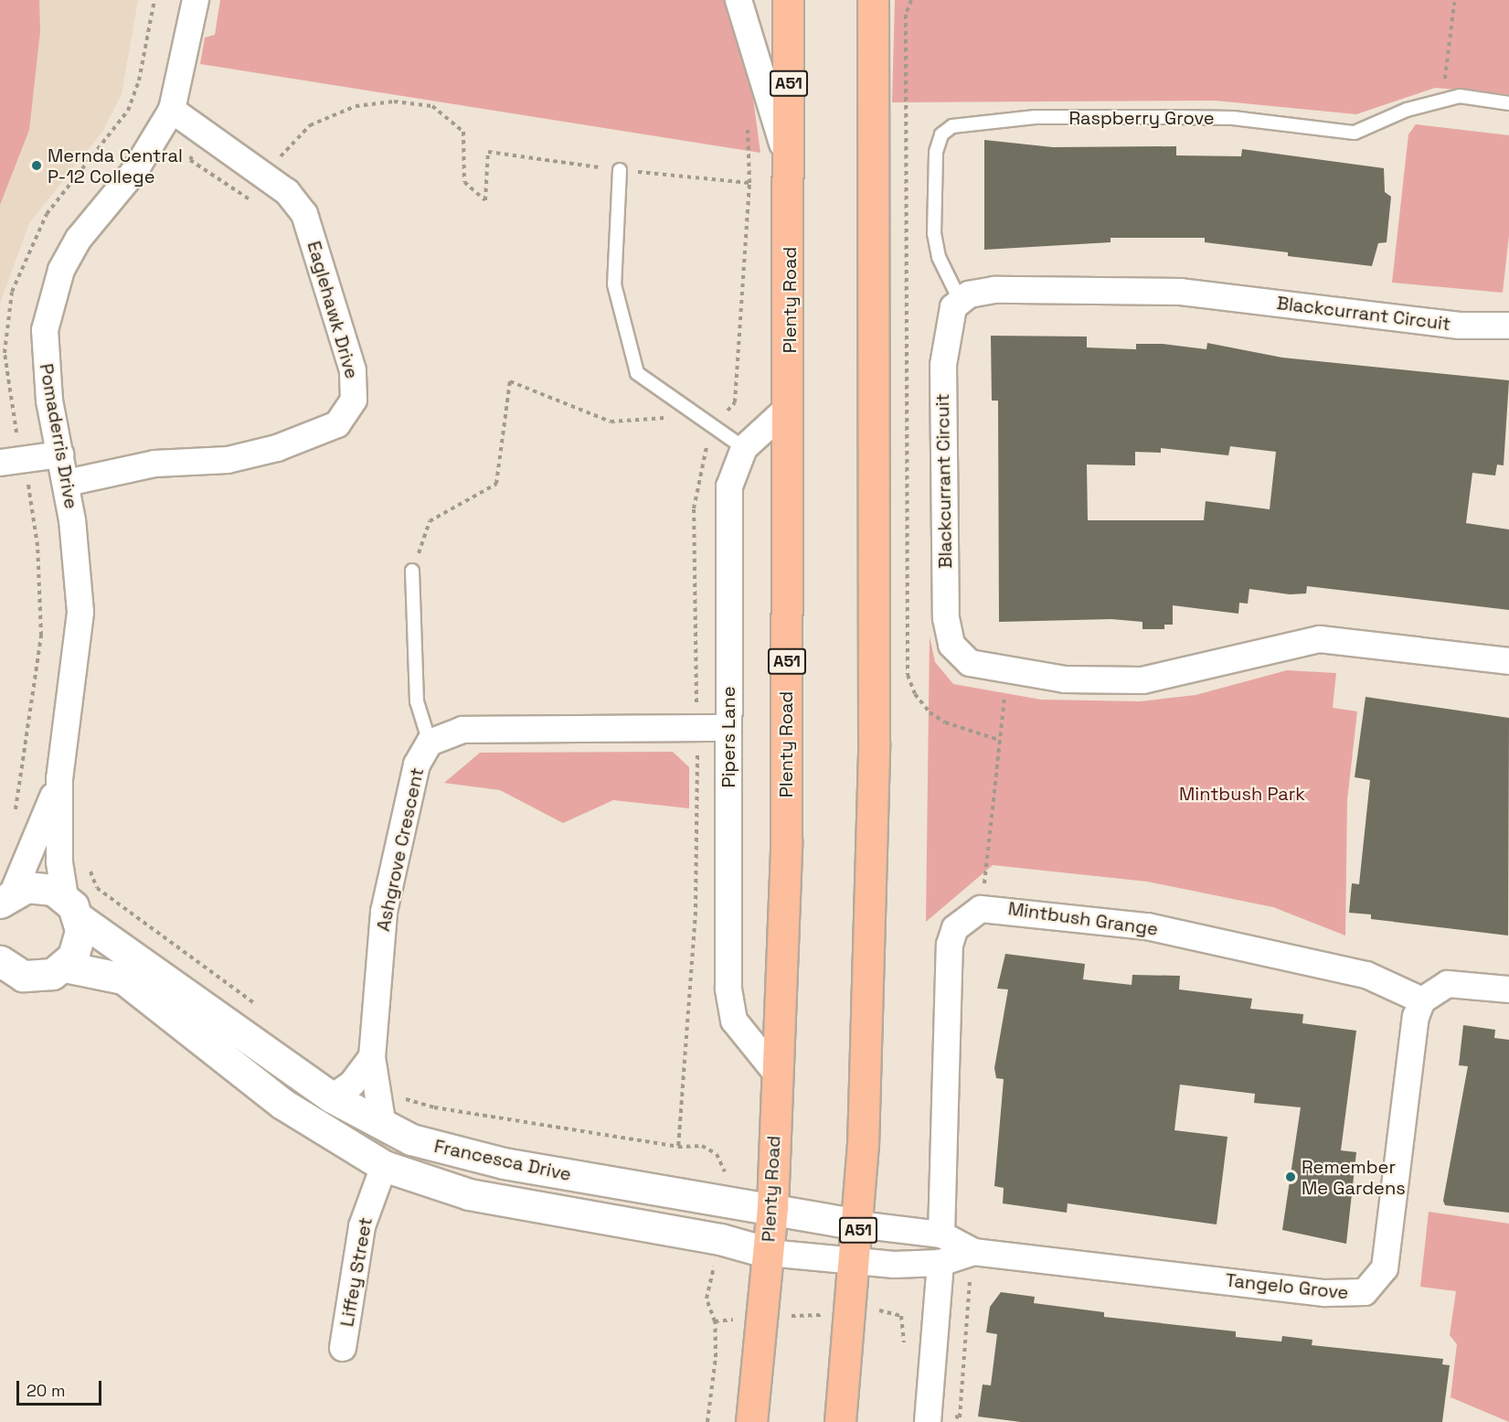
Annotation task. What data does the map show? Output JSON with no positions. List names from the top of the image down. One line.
{"streets":{"highway":["A51","Plenty Road"],"street":["Eaglehawk Drive","Blackcurrant Circuit","Pomaderris Drive","Pipers Lane","Ashgrove Crescent","Mintbush Grange","Francesca Drive","Liffey Street","Tangelo Grove"],"lane":["Raspberry Grove"]},"crossings":[["A51","Francesca Drive"],["A51","Tangelo Grove"],["Raspberry Grove","Blackcurrant Circuit"],["Plenty Road","Pipers Lane"],["Plenty Road","Francesca Drive"],["Plenty Road","Tangelo Grove"],["Eaglehawk Drive","Pomaderris Drive"],["Pomaderris Drive","Francesca Drive"],["Ashgrove Crescent","Francesca Drive"],["Mintbush Grange","Tangelo Grove"],["Francesca Drive","Liffey Street"],["Francesca Drive","Tangelo Grove"]],"parks":["Mintbush Park"],"places":["Mernda Central P-12 College","Remember Me Gardens"],"scale_bar":"20 m"}
